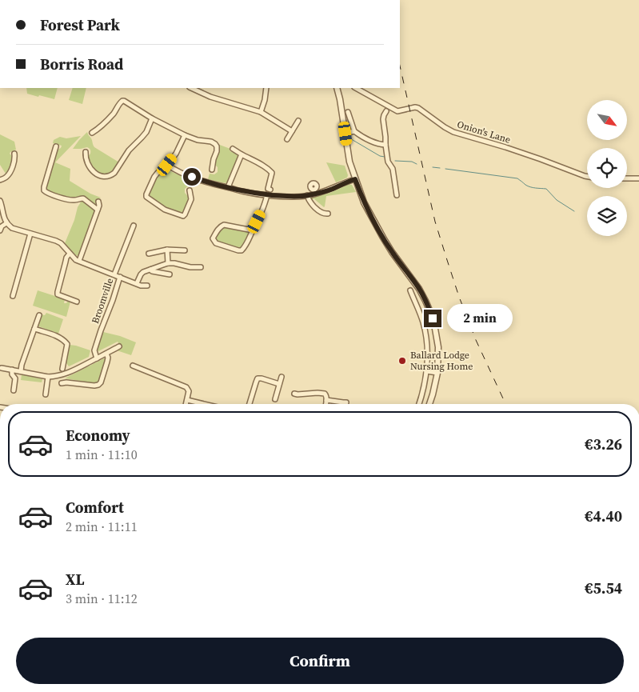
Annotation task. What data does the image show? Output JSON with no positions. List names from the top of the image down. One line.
{"streets":{"street":["Onion's Lane","Broomville"]},"places":["Ballard Lodge Nursing Home"],"north":"bottom right","page":{"banner":["Forest Park","Borris Road"],"bubble":"2 min","list":[{"name":"Economy","note":"1 min · 11:10","value":"€3.26"},{"name":"Comfort","note":"2 min · 11:11","value":"€4.40"},{"name":"XL","note":"3 min · 11:12","value":"€5.54"}],"buttons":"Confirm"}}
